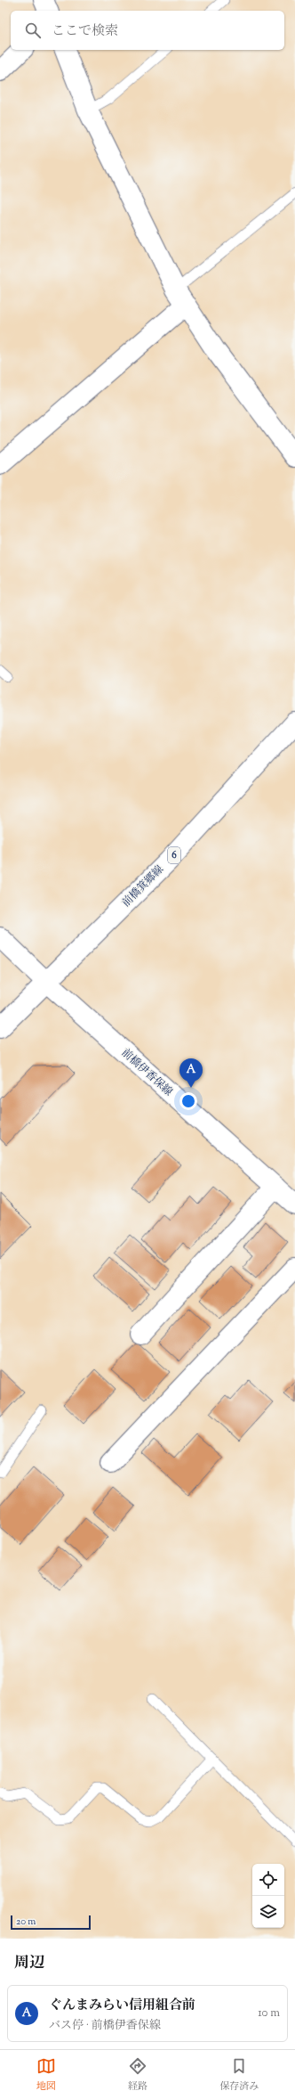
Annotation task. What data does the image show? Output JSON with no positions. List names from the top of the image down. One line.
{"streets":{"street":["6","前橋箕郷線","前橋伊香保線"]},"crossings":[["前橋箕郷線","前橋伊香保線"]],"scale_bar":"20 m","page":{"search":"ここで検索","pins":"A","scale":"20 m","heading":"周辺","list":[{"mark":"A","name":"ぐんまみらい信用組合前","note":"バス停 · 前橋伊香保線","value":"10 m"}],"nav":["地図","経路","保存済み"]}}
